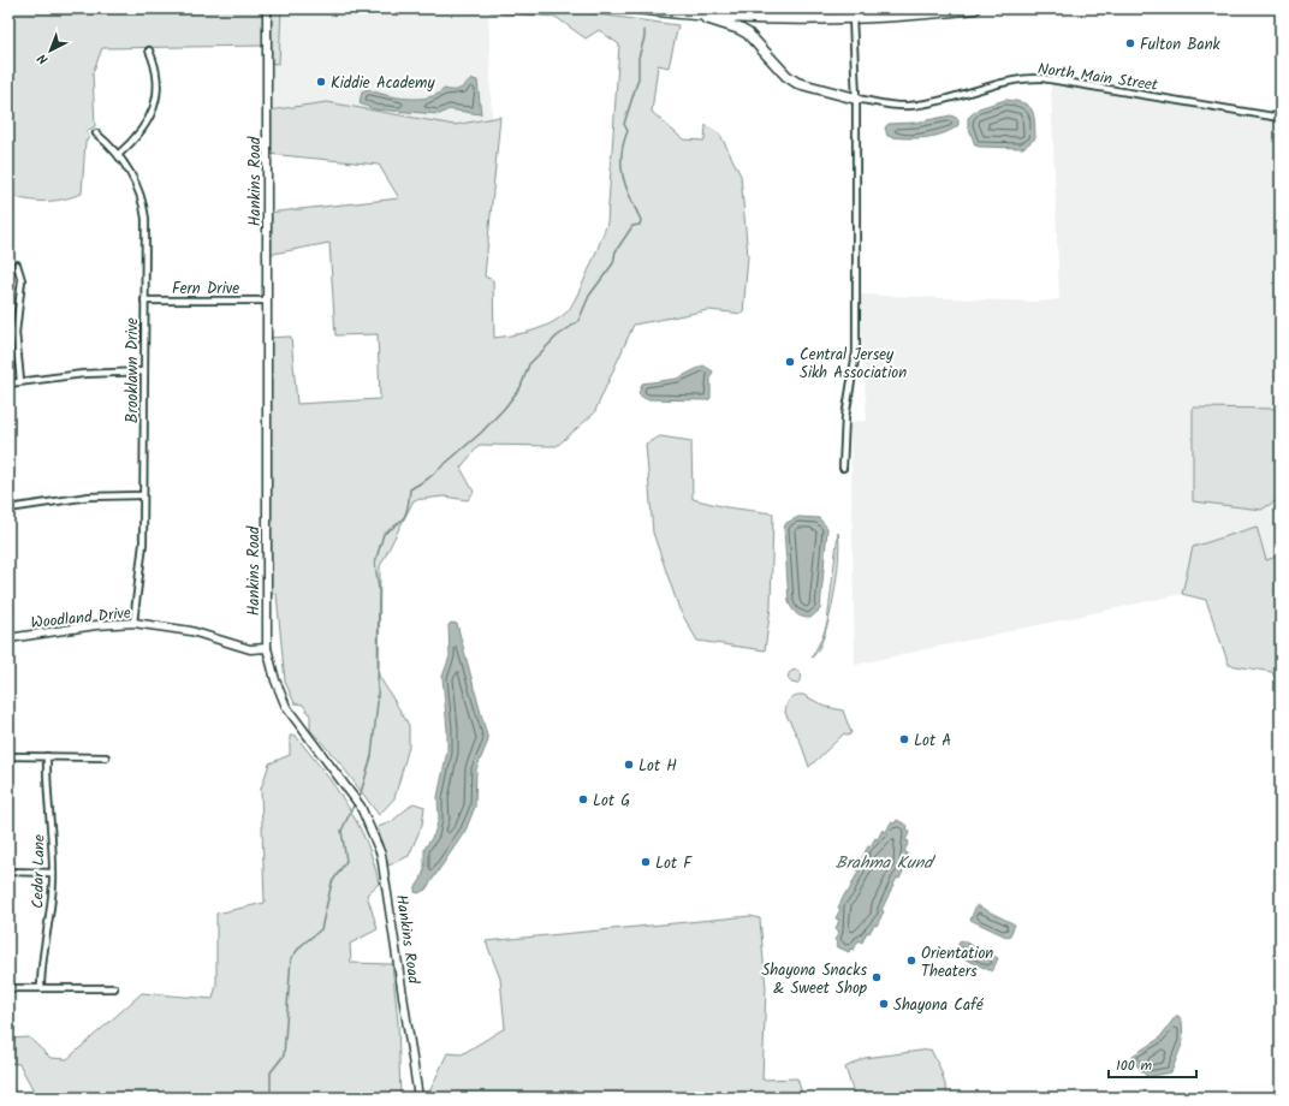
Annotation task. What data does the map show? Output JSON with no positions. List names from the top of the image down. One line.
{"streets":{"main road":["Hankins Road","Woodland Drive"],"street":["North Main Street","Fern Drive","Brooklawn Drive","Cedar Lane"]},"crossings":[["Hankins Road","Fern Drive"],["Hankins Road","Woodland Drive"],["Fern Drive","Brooklawn Drive"],["Brooklawn Drive","Woodland Drive"]],"water":["Brahma Kund"],"places":["Fulton Bank","Kiddie Academy","Central Jersey Sikh Association","Lot A","Lot H","Lot G","Lot F","Orientation Theaters","Shayona Snacks & Sweet Shop","Shayona Café"],"scale_bar":"100 m","north":"bottom left"}
